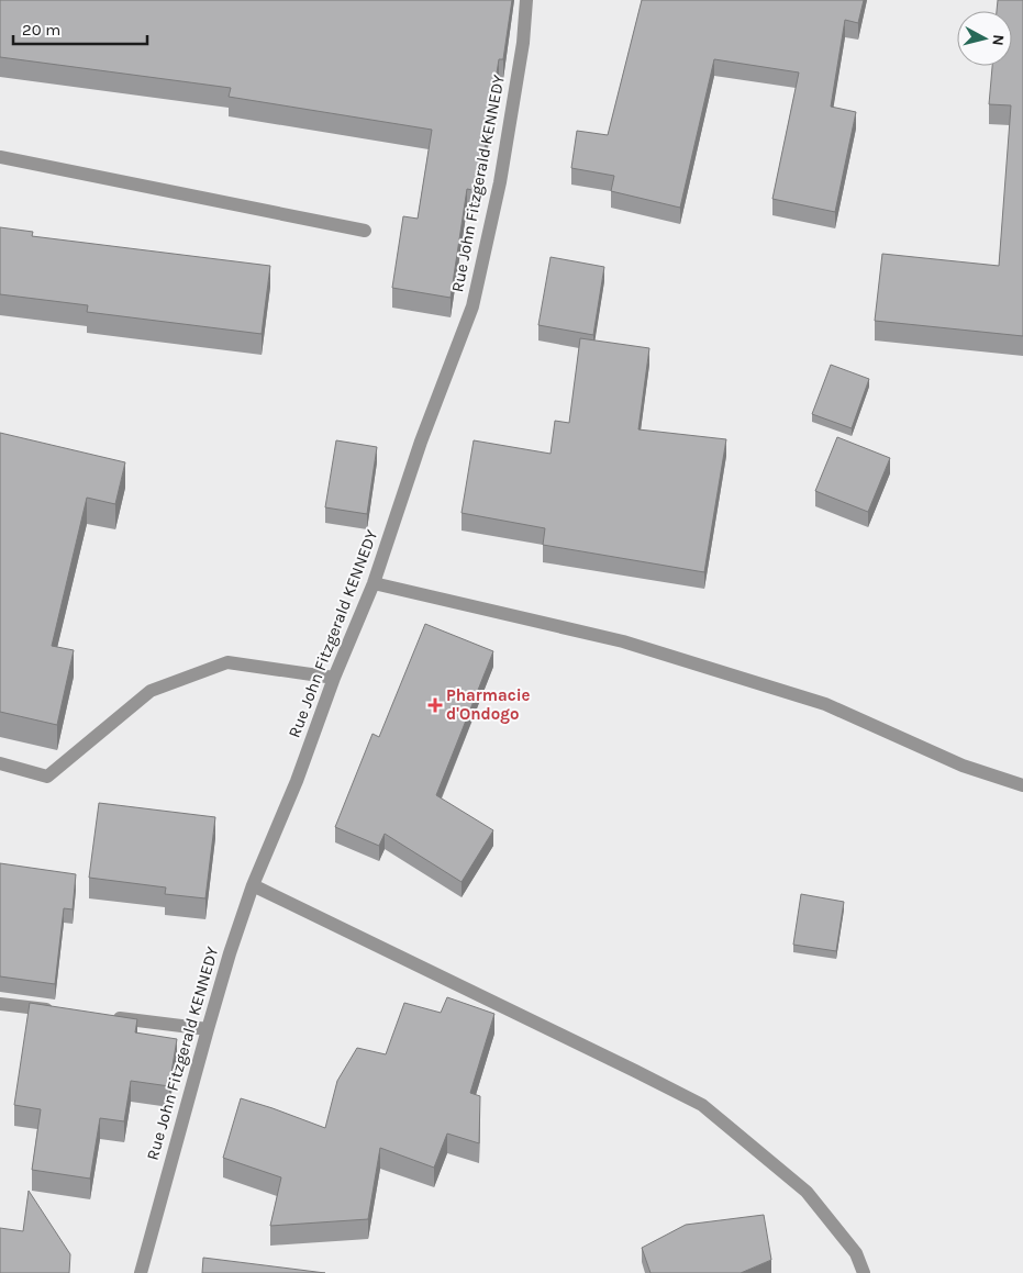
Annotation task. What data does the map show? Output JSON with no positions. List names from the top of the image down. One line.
{"streets":{"street":["Rue John Fitzgerald KENNEDY"]},"places":{"health":["Pharmacie d'Ondogo"]},"scale_bar":"20 m","north":"right"}
